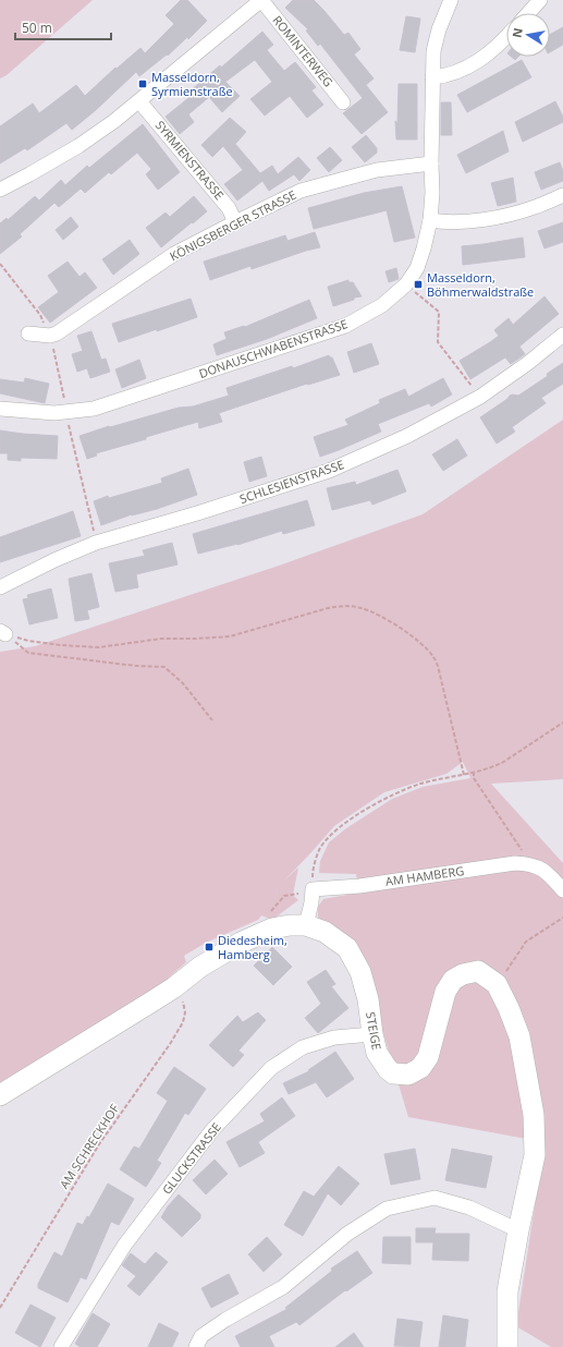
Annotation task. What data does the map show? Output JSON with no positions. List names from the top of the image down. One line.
{"streets":{"street":["ROMINTERWEG","SYRMIENSTRASSE","KÖNIGSBERGER STRASSE","DONAUSCHWABENSTRASSE","SCHLESIENSTRASSE","AM HAMBERG","STEIGE","GLUCKSTRASSE"],"path":["AM SCHRECKHOF"]},"crossings":[["SYRMIENSTRASSE","KÖNIGSBERGER STRASSE"],["KÖNIGSBERGER STRASSE","DONAUSCHWABENSTRASSE"],["STEIGE","GLUCKSTRASSE"]],"places":{"transit":["Masseldorn, Syrmienstraße","Masseldorn, Böhmerwaldstraße","Diedesheim, Hamberg"]},"scale_bar":"50 m","north":"left"}
